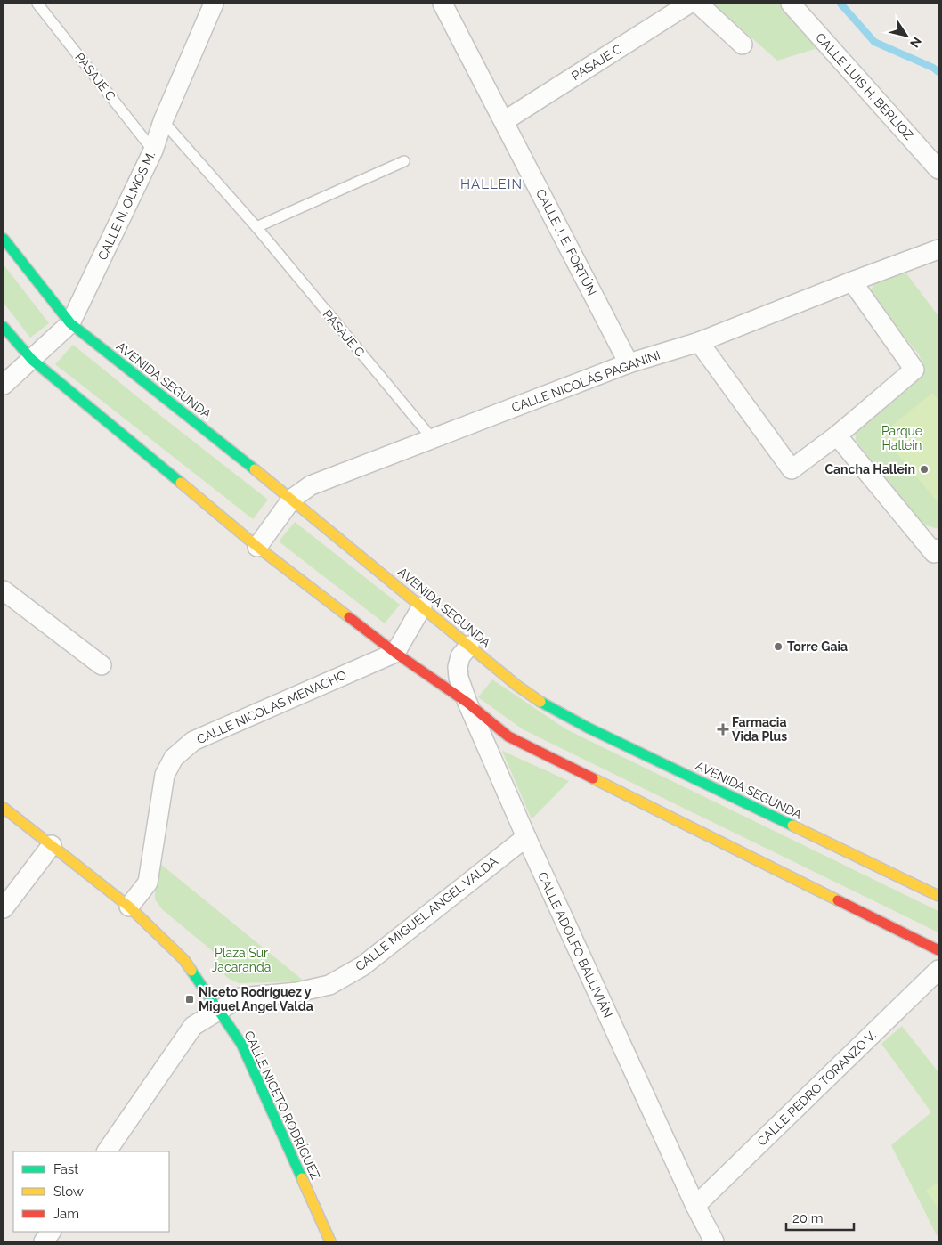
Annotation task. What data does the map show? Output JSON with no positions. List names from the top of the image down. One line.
{"streets":{"main road":["AVENIDA SEGUNDA","CALLE NICETO RODRÍGUEZ"],"street":["PASAJE C","CALLE LUIS H. BERLIOZ","CALLE N. OLMOS M.","CALLE J. E. FORTÚN","CALLE NICOLÁS PAGANINI","CALLE NICOLAS MENACHO","CALLE MIGUEL ANGEL VALDA","CALLE ADOLFO BALLIVIÁN","CALLE PEDRO TORANZO V."]},"crossings":[["PASAJE C","CALLE N. OLMOS M."],["PASAJE C","CALLE J. E. FORTÚN"],["PASAJE C","CALLE NICOLÁS PAGANINI"],["CALLE N. OLMOS M.","AVENIDA SEGUNDA"],["CALLE J. E. FORTÚN","CALLE NICOLÁS PAGANINI"],["AVENIDA SEGUNDA","CALLE NICOLÁS PAGANINI"],["AVENIDA SEGUNDA","CALLE ADOLFO BALLIVIÁN"],["CALLE NICOLAS MENACHO","CALLE NICETO RODRÍGUEZ"],["CALLE MIGUEL ANGEL VALDA","CALLE ADOLFO BALLIVIÁN"],["CALLE MIGUEL ANGEL VALDA","CALLE NICETO RODRÍGUEZ"],["CALLE ADOLFO BALLIVIÁN","CALLE PEDRO TORANZO V."]],"districts":["HALLEIN"],"parks":["Parque Hallein","Plaza Sur Jacaranda"],"places":{"other":["Cancha Hallein","Torre Gaia"],"health":["Farmacia Vida Plus"],"transit":["Niceto Rodríguez y Miguel Angel Valda"]},"legend":["Fast","Slow","Jam"],"scale_bar":"20 m","north":"bottom right"}
